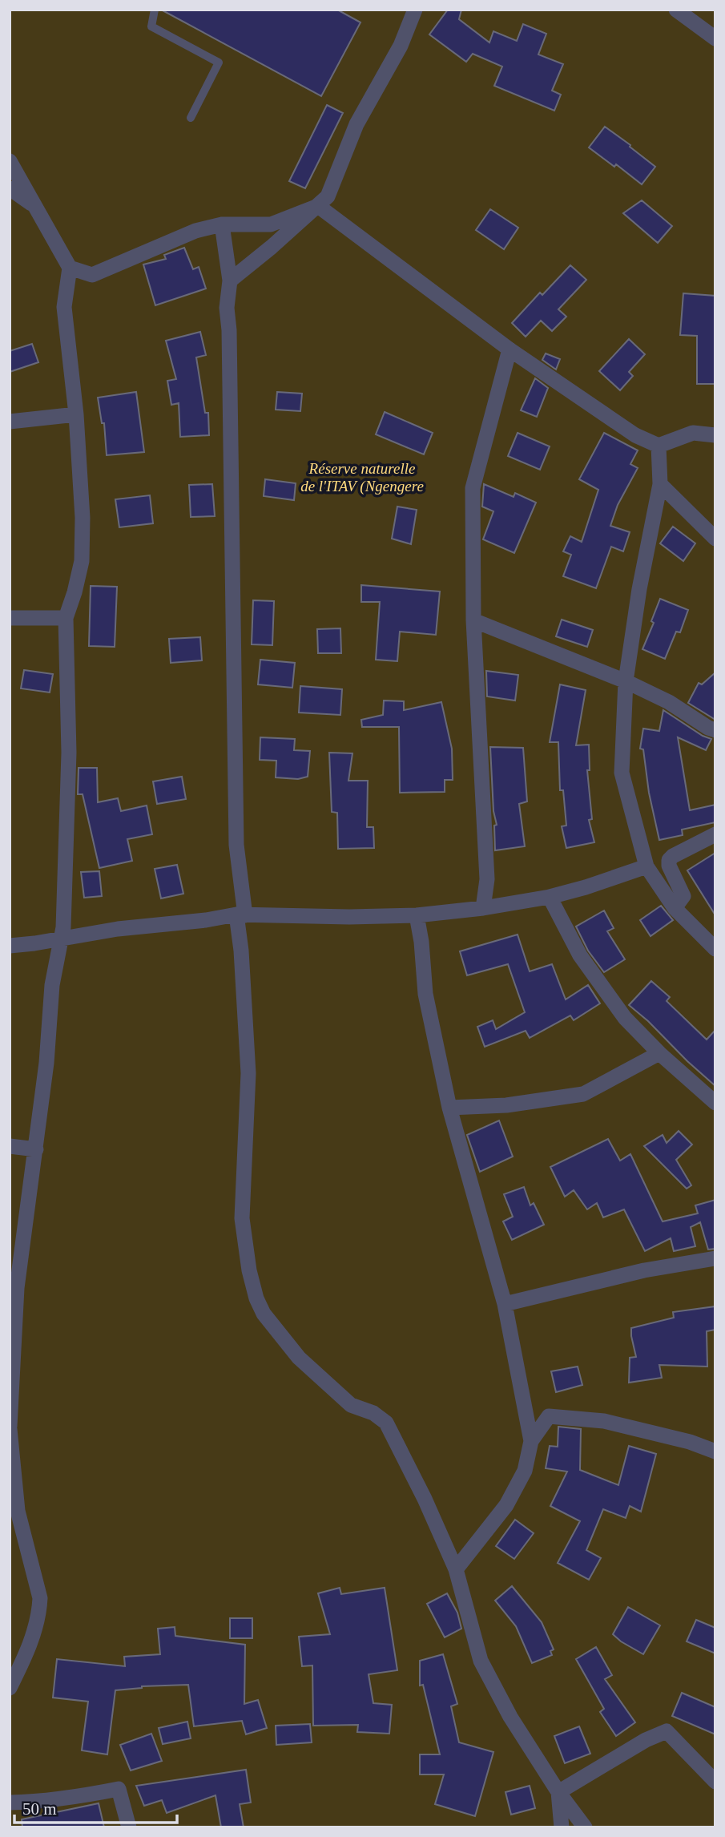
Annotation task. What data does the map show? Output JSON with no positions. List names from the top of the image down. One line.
{"parks":["Réserve naturelle de l'ITAV (Ngengere"],"scale_bar":"50 m"}
